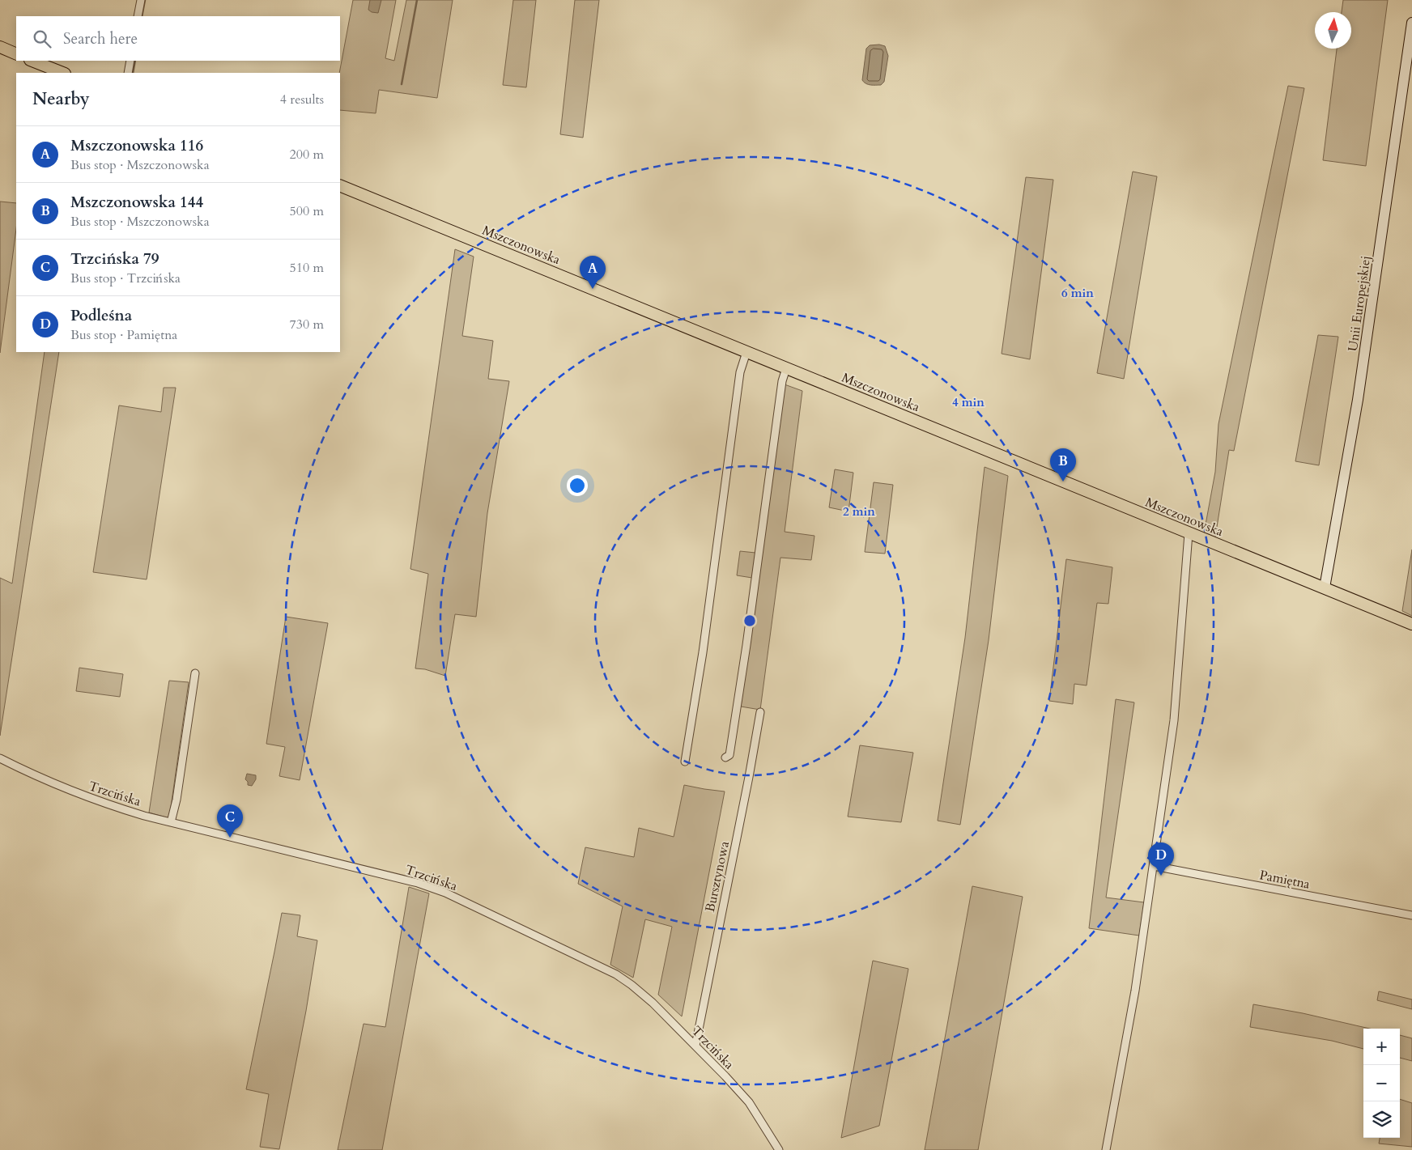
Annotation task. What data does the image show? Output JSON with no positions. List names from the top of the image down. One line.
{"streets":{"main road":["Mszczonowska","Unii Europejskiej"],"street":["Trzcińska","Bursztynowa","Pamiętna"]},"crossings":[["Mszczonowska","Unii Europejskiej"],["Trzcińska","Bursztynowa"]],"north":"top","page":{"search":"Search here","heading":["Nearby","4 results"],"list":[{"mark":"A","name":"Mszczonowska 116","note":"Bus stop · Mszczonowska","value":"200 m"},{"mark":"B","name":"Mszczonowska 144","note":"Bus stop · Mszczonowska","value":"500 m"},{"mark":"C","name":"Trzcińska 79","note":"Bus stop · Trzcińska","value":"510 m"},{"mark":"D","name":"Podleśna","note":"Bus stop · Pamiętna","value":"730 m"}],"pins":["A","B","C","D"],"map_buttons":["+","−"]},"rings":["6 min","4 min","2 min"]}
